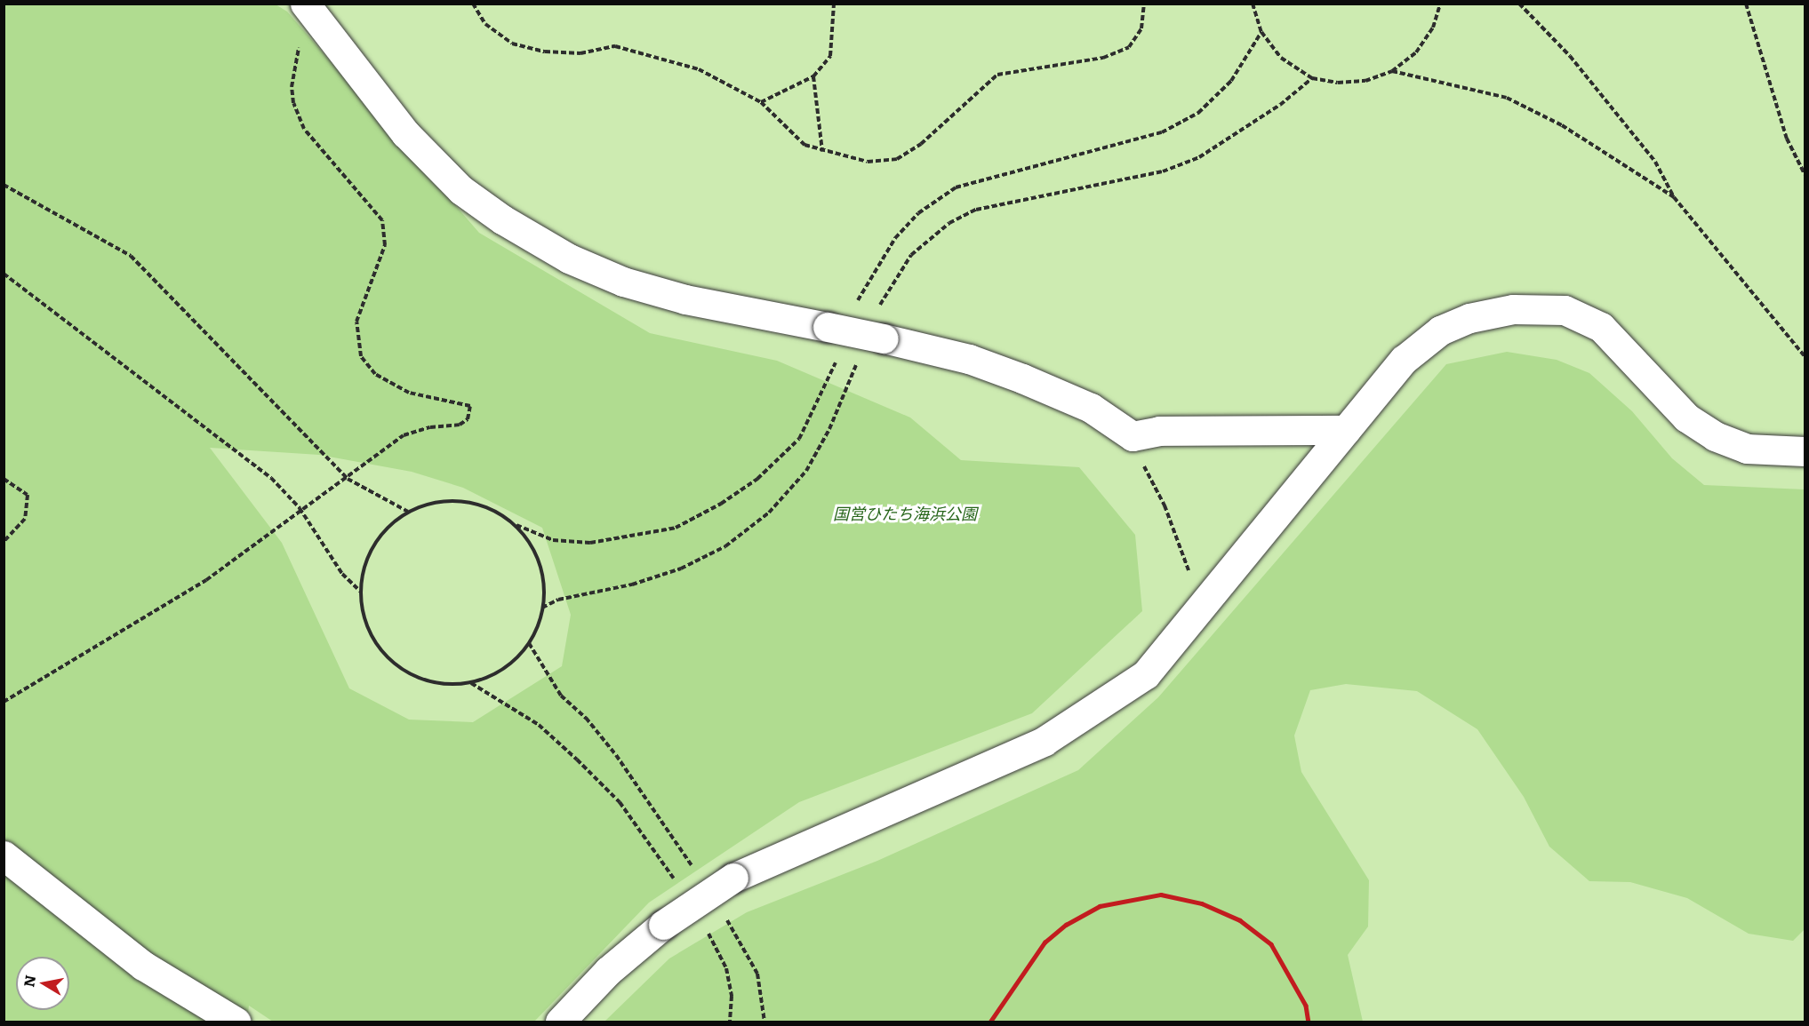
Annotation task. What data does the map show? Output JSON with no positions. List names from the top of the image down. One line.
{"parks":["国営ひたち海浜公園"],"north":"left"}
